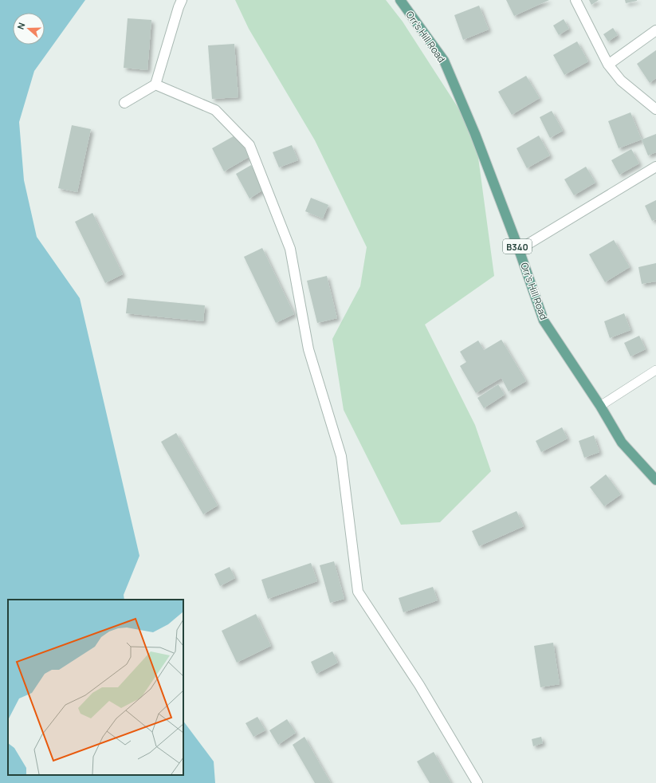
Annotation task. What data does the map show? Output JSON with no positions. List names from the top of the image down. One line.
{"streets":{"main road":["Orr’s Hill Road","B340"]},"north":"left"}
